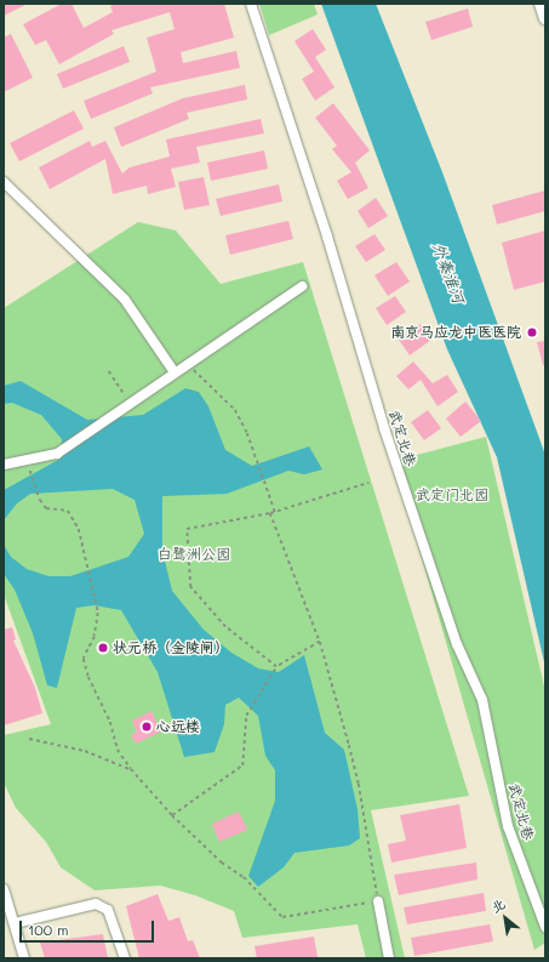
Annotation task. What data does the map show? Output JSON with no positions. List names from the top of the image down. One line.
{"streets":{"street":["武定北巷"]},"water":["外秦淮河"],"parks":["武定门北园","白鹭洲公园"],"places":["南京马应龙中医医院","状元桥（金陵闸）","心远楼"],"scale_bar":"100 m","north":"top left"}
